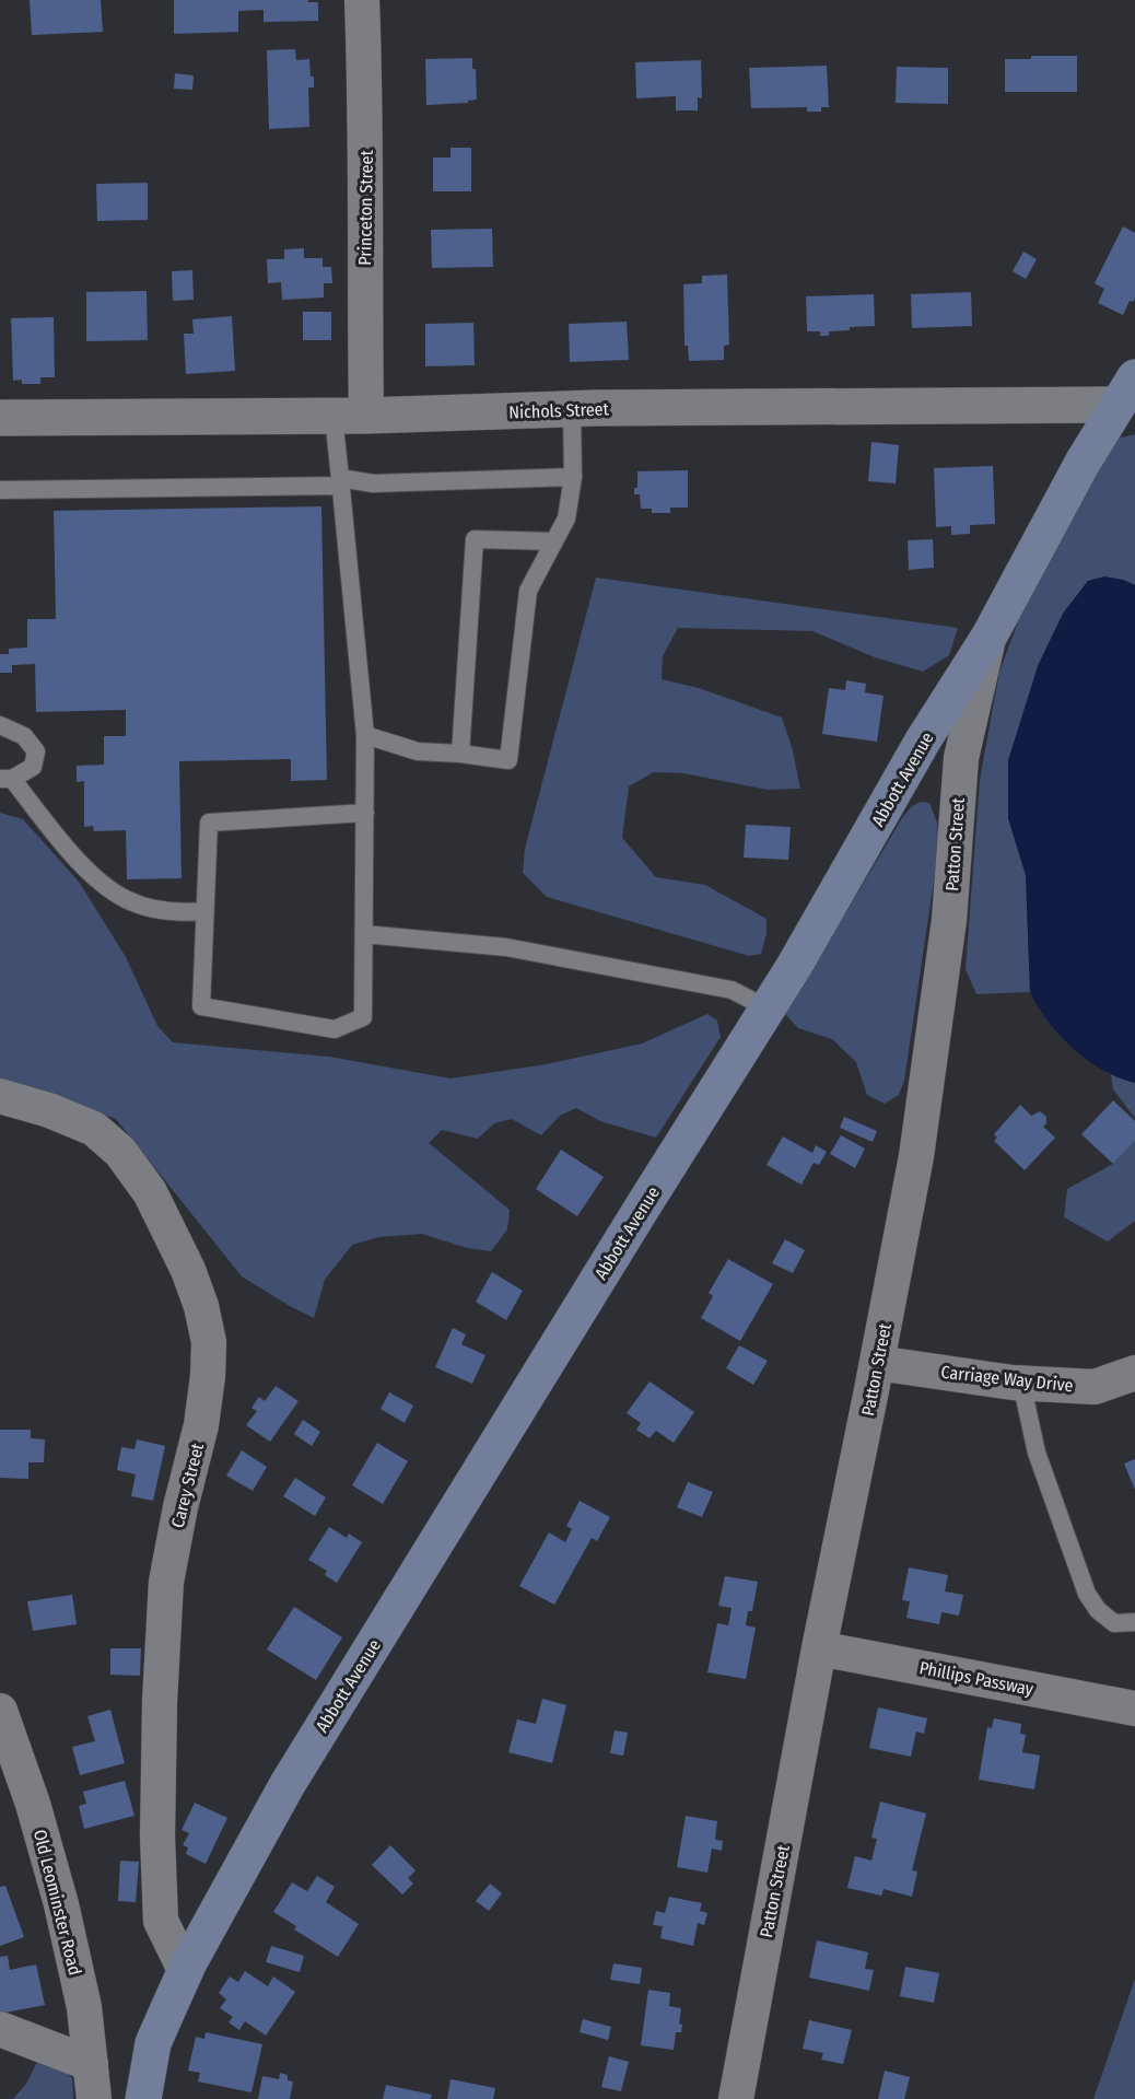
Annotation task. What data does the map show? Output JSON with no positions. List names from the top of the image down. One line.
{"streets":{"main road":["Abbott Avenue"],"street":["Princeton Street","Nichols Street","Patton Street","Carriage Way Drive","Carey Street","Phillips Passway","Old Leominster Road"]},"crossings":[["Princeton Street","Nichols Street"],["Nichols Street","Abbott Avenue"],["Abbott Avenue","Patton Street"],["Abbott Avenue","Carey Street"],["Patton Street","Carriage Way Drive"],["Patton Street","Phillips Passway"]]}
